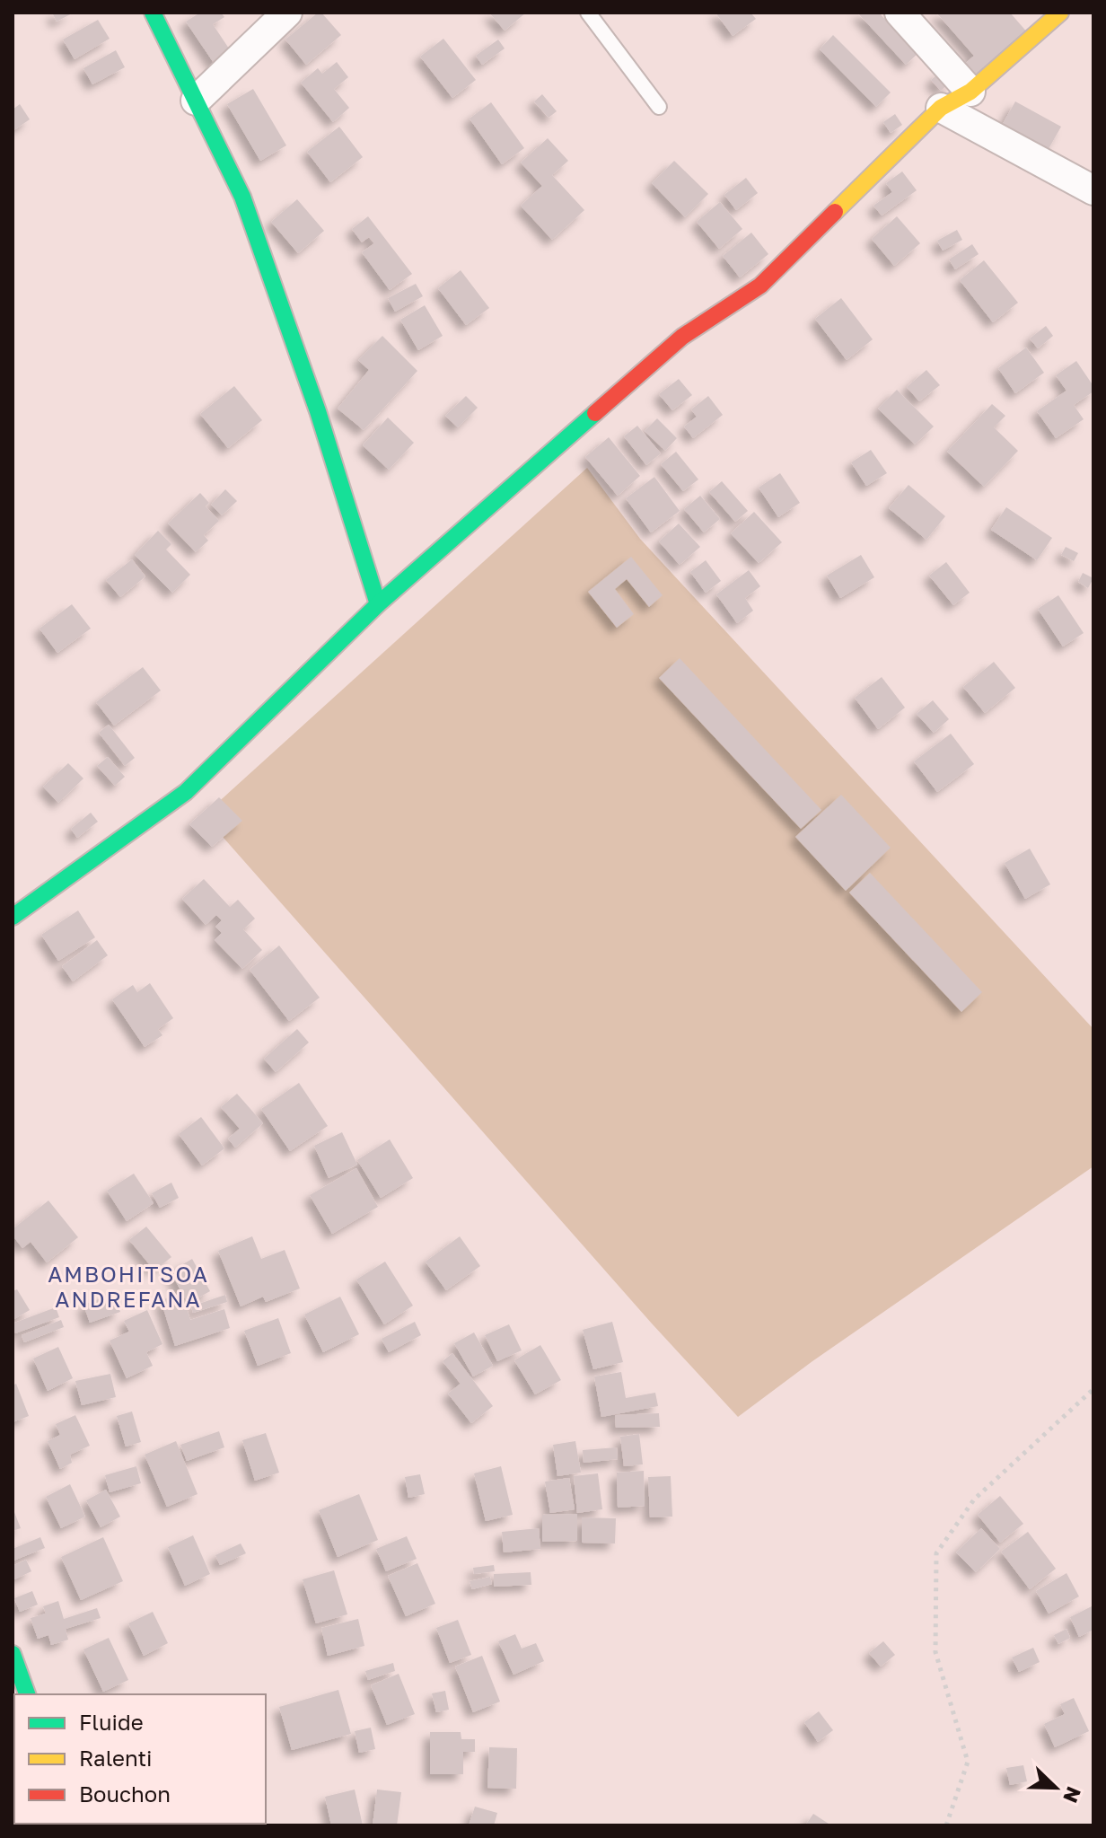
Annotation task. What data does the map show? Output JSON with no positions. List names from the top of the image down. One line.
{"districts":["AMBOHITSOA ANDREFANA"],"legend":["Fluide","Ralenti","Bouchon"],"north":"bottom right"}
